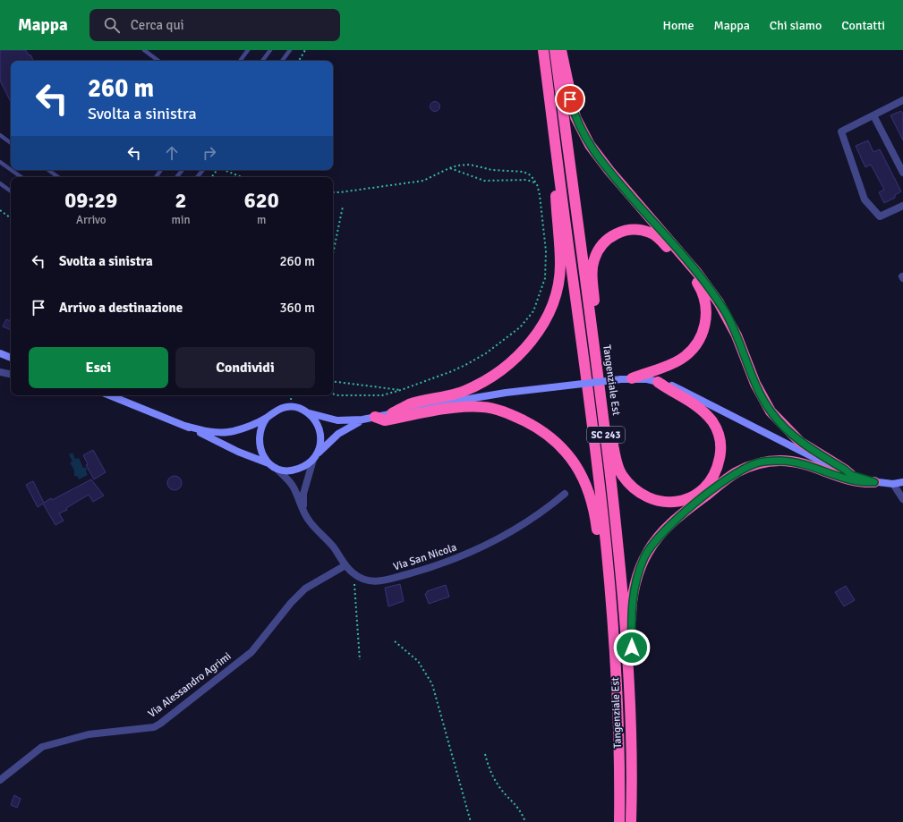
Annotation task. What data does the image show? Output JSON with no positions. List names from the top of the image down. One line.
{"streets":{"highway":["Tangenziale Est","SC 243"],"street":["Via San Nicola","Via Alessandro Agrimi"]},"crossings":[["Via San Nicola","Via Alessandro Agrimi"]],"page":{"header":"Mappa","search":"Cerca qui","nav":["Home","Mappa","Chi siamo","Contatti"],"turn":["260 m","Svolta a sinistra"],"eta":["09:29","Arrivo","2","min","620","m"],"list":[{"name":"Svolta a sinistra","value":"260 m"},{"name":"Arrivo a destinazione","value":"360 m"}],"buttons":["Esci","Condividi"]}}
